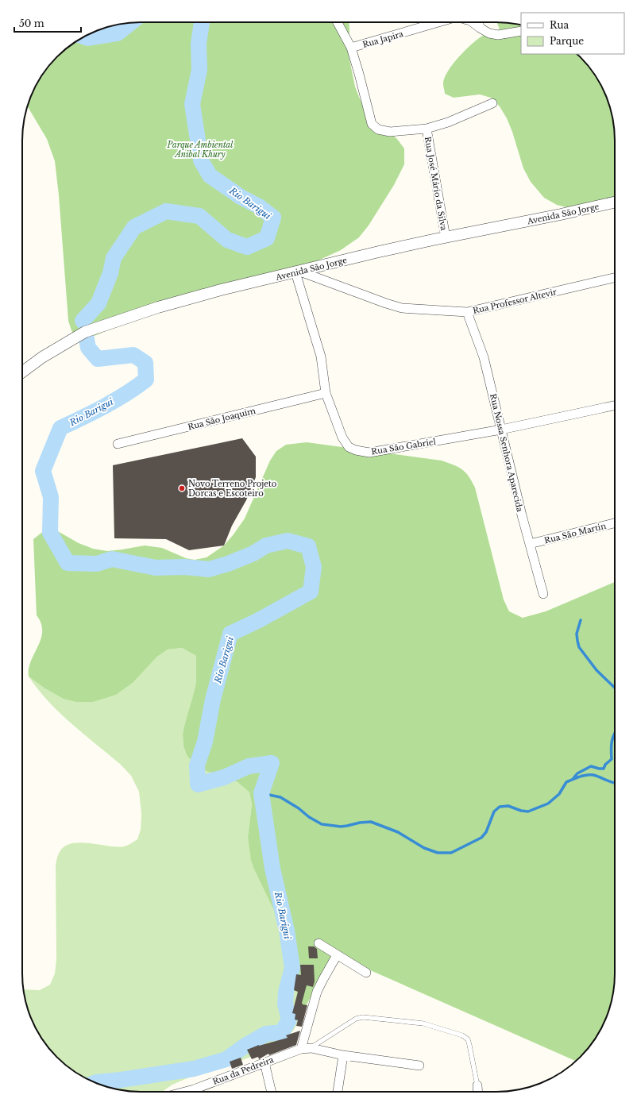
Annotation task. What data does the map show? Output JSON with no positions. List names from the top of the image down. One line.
{"streets":{"street":["Rua Japira","Rua José Mário da Silva","Avenida São Jorge","Rua Professor Altevir","Rua São Joaquim","Rua São Gabriel","Rua Nossa Senhora Aparecida","Rua São Martin","Rua da Pedreira"]},"crossings":[["Rua Japira","Rua José Mário da Silva"],["Rua José Mário da Silva","Avenida São Jorge"],["Avenida São Jorge","Rua Professor Altevir"],["Avenida São Jorge","Rua São Gabriel"],["Rua Professor Altevir","Rua São Gabriel"],["Rua Professor Altevir","Rua Nossa Senhora Aparecida"],["Rua São Joaquim","Rua São Gabriel"],["Rua São Gabriel","Rua Nossa Senhora Aparecida"],["Rua Nossa Senhora Aparecida","Rua São Martin"]],"water":["Rio Barigui"],"parks":["Parque Ambiental Anibal Khury"],"places":["Novo Terreno Projeto Dorcas e Escoteiro"],"legend":["Rua","Parque"],"scale_bar":"50 m"}
